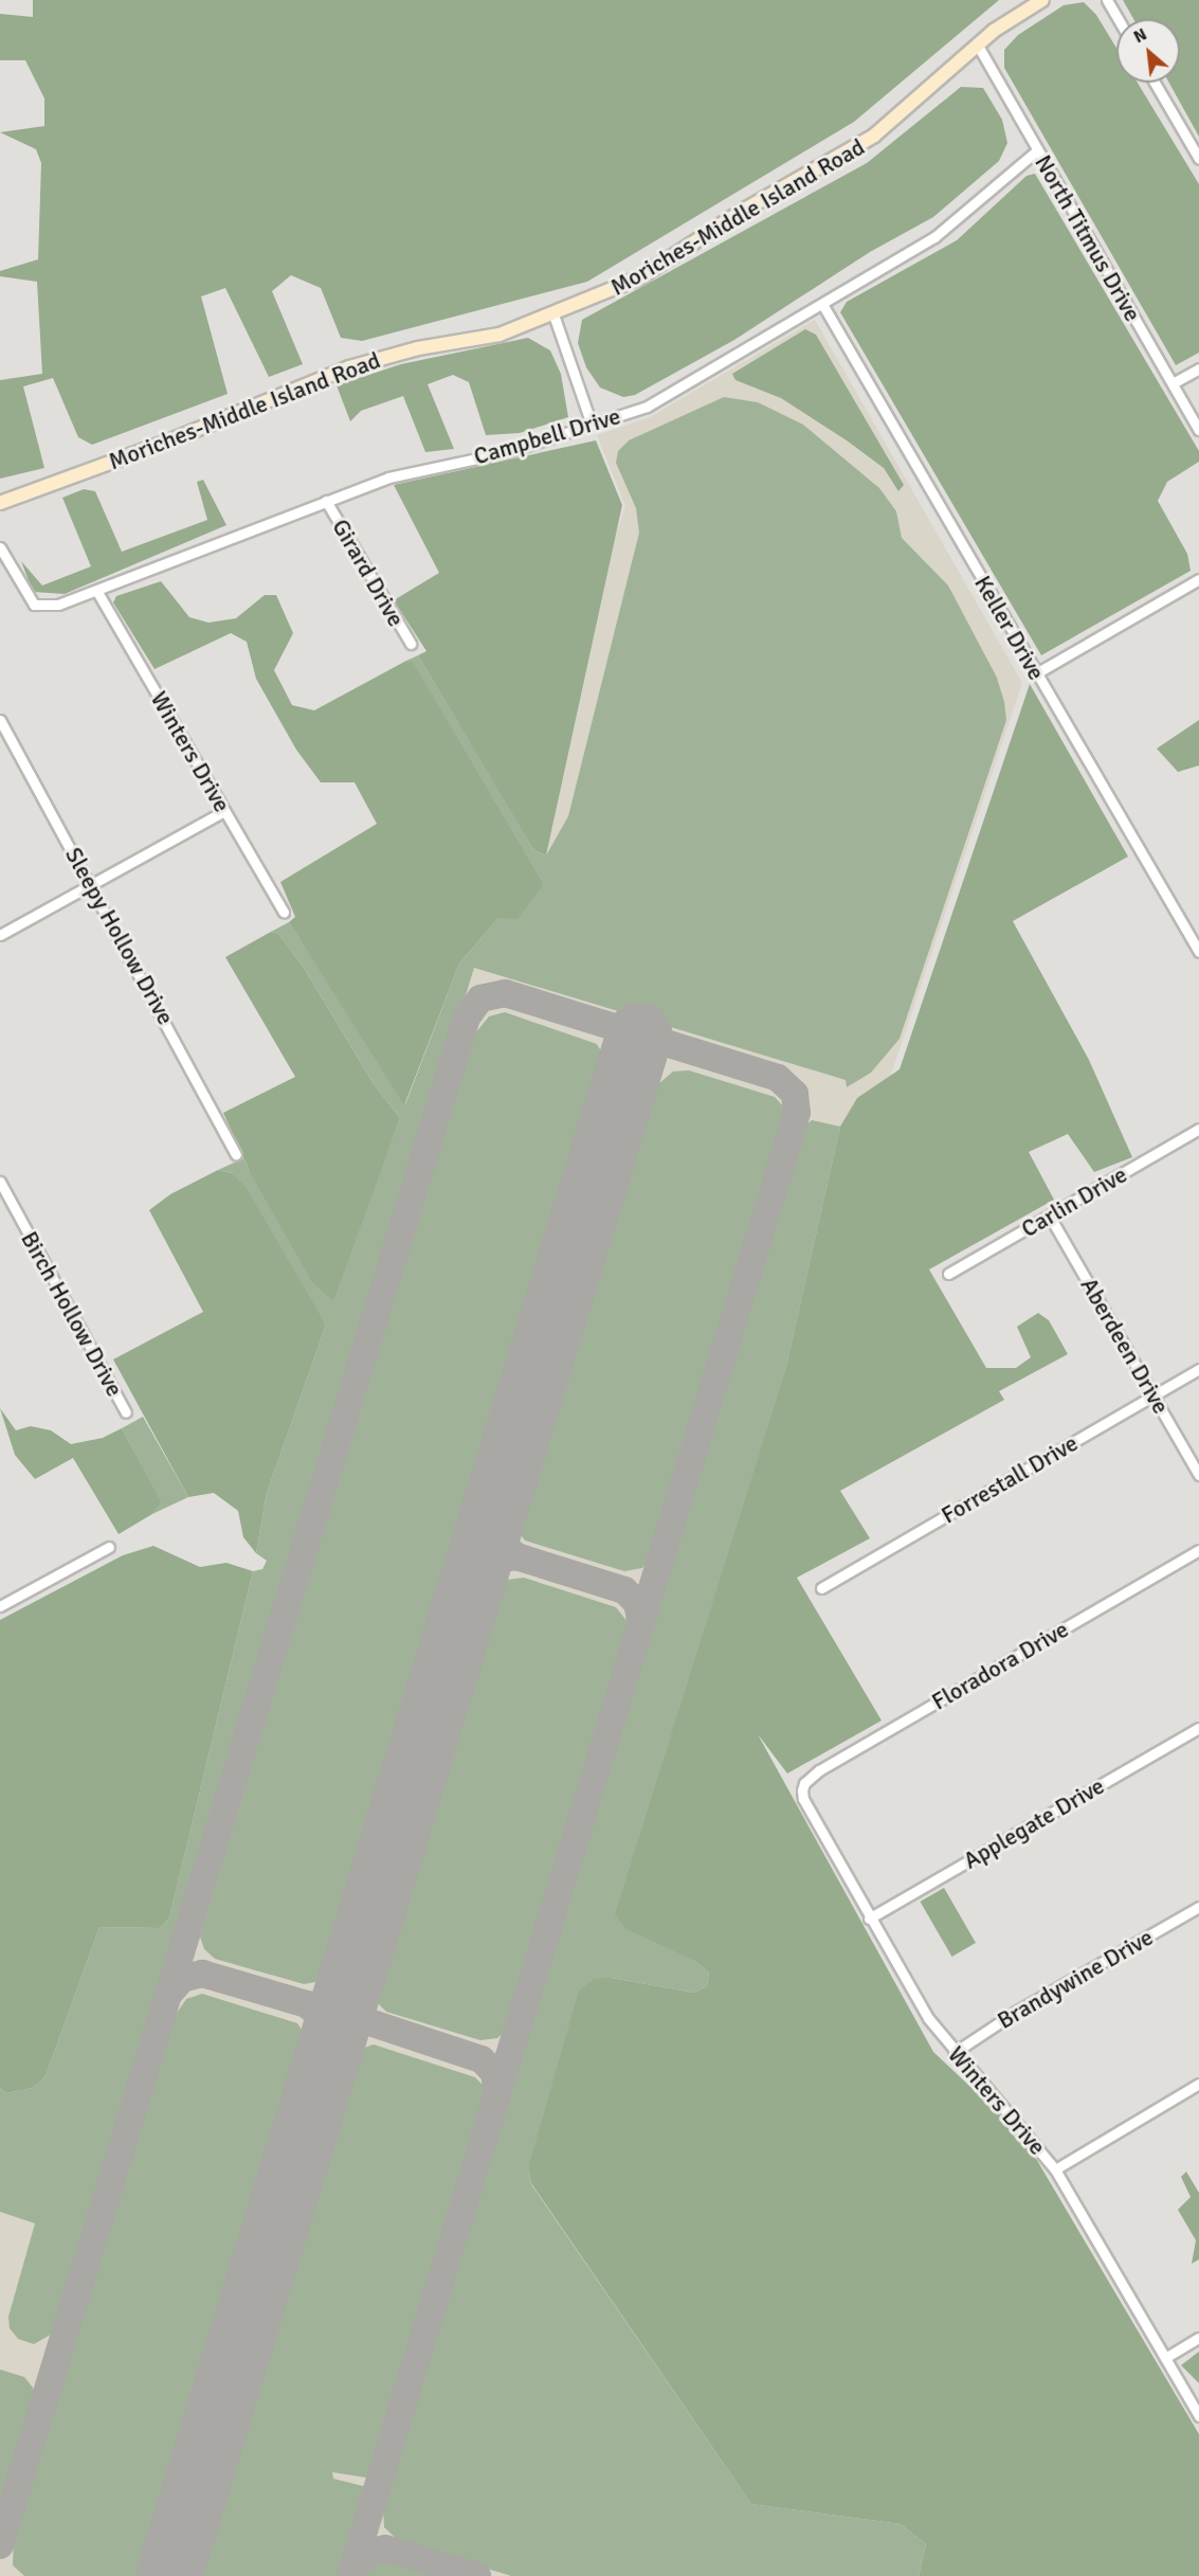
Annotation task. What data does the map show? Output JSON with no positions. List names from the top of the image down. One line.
{"streets":{"main road":["Moriches-Middle Island Road"],"street":["North Titmus Drive","Campbell Drive","Girard Drive","Keller Drive","Winters Drive","Sleepy Hollow Drive","Carlin Drive","Birch Hollow Drive","Aberdeen Drive","Forrestall Drive","Floradora Drive","Applegate Drive","Brandywine Drive"]},"crossings":[["Moriches-Middle Island Road","North Titmus Drive"],["North Titmus Drive","Campbell Drive"],["Campbell Drive","Girard Drive"],["Campbell Drive","Keller Drive"],["Campbell Drive","Winters Drive"],["Winters Drive","Floradora Drive"],["Winters Drive","Applegate Drive"],["Winters Drive","Brandywine Drive"],["Carlin Drive","Aberdeen Drive"],["Aberdeen Drive","Forrestall Drive"]],"north":"top left"}
